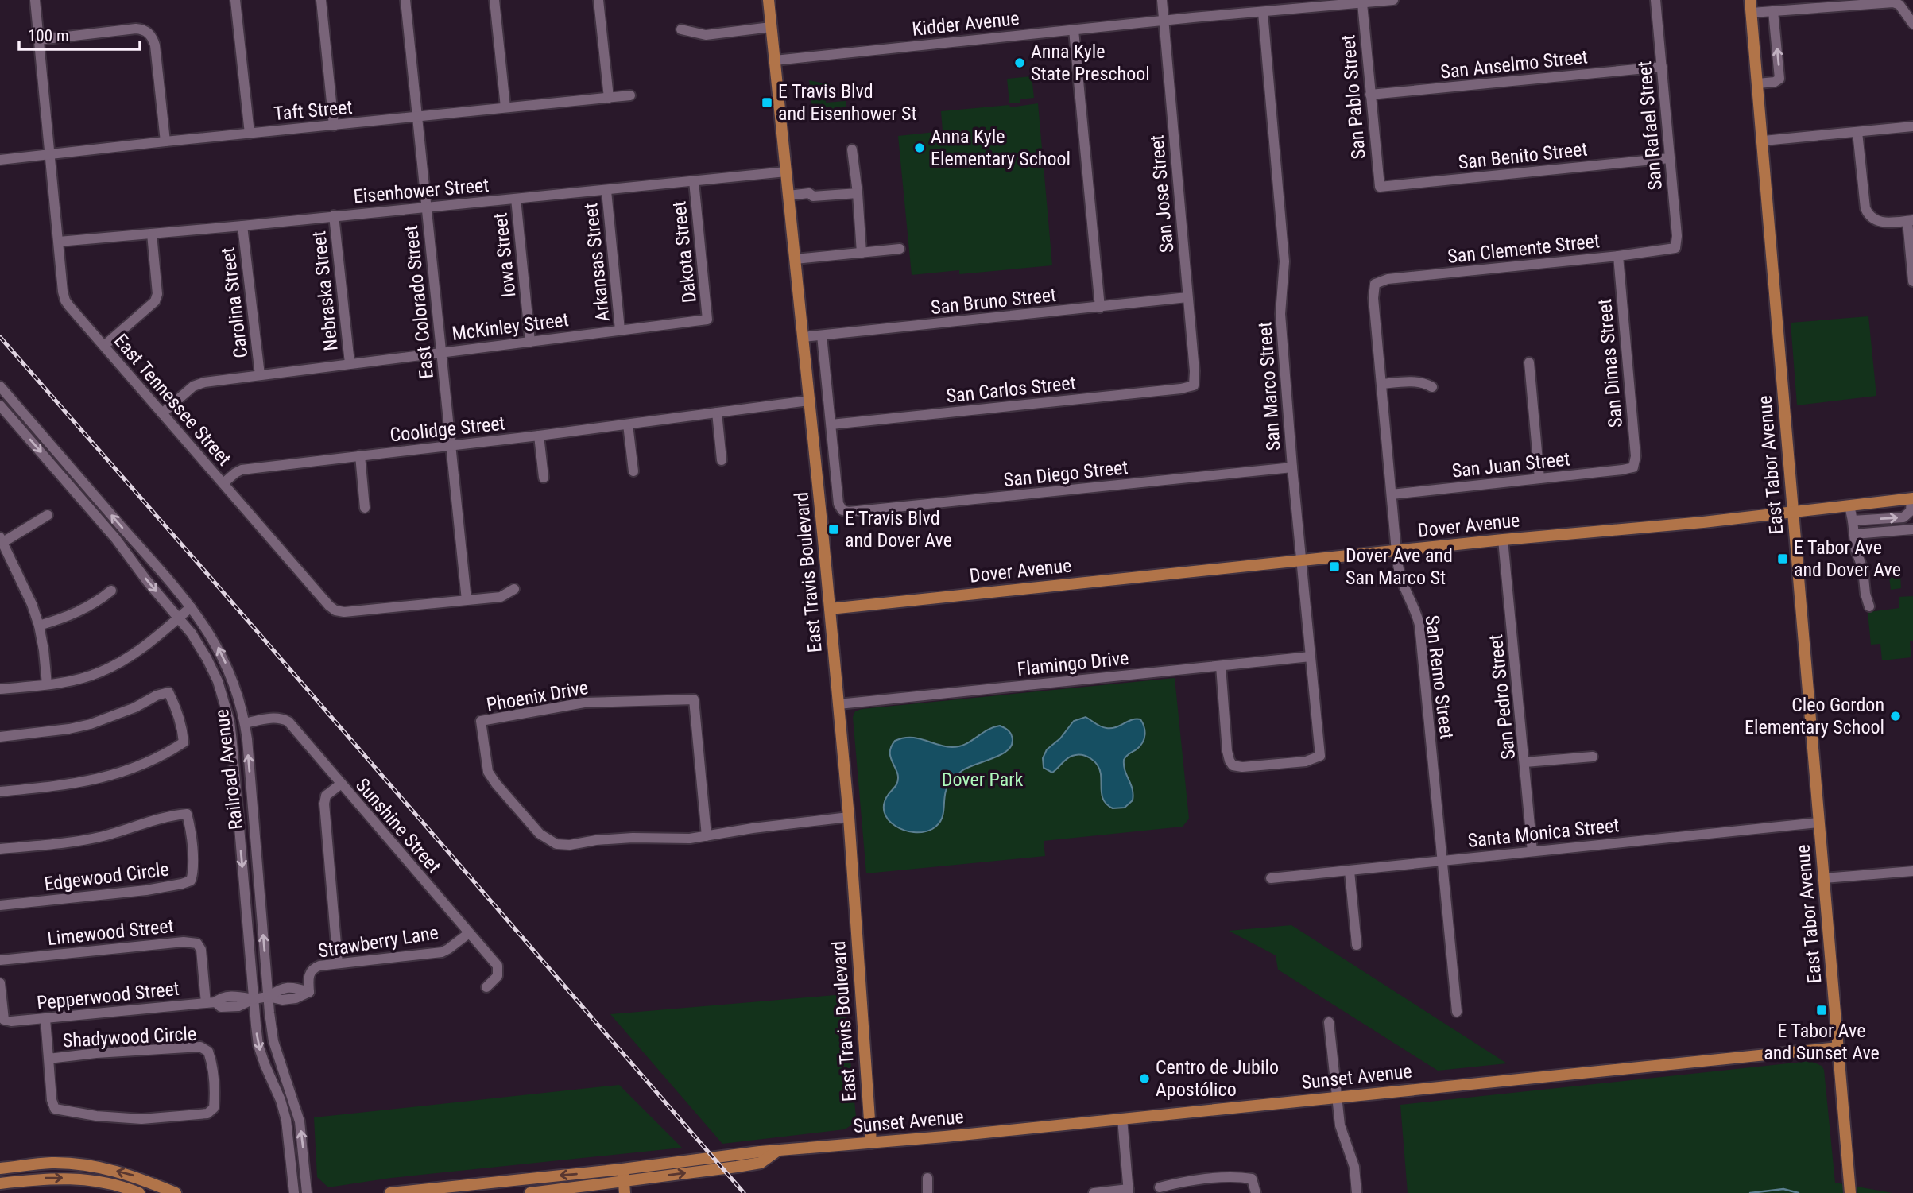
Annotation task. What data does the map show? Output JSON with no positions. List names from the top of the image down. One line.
{"streets":{"main road":["East Tabor Avenue","Dover Avenue","East Travis Boulevard","Sunset Avenue"],"street":["Kidder Avenue","San Anselmo Street","San Pablo Street","Taft Street","San Rafael Street","San Benito Street","Eisenhower Street","San Jose Street","San Clemente Street","Dakota Street","Iowa Street","Arkansas Street","Nebraska Street","San Bruno Street","East Colorado Street","Carolina Street","McKinley Street","San Dimas Street","San Marco Street","San Carlos Street","East Tennessee Street","Coolidge Street","San Juan Street","San Diego Street","Flamingo Drive","San Remo Street","Phoenix Drive","San Pedro Street","Railroad Avenue","Sunshine Street","Santa Monica Street","Edgewood Circle","Limewood Street","Strawberry Lane","Pepperwood Street","Shadywood Circle"]},"crossings":[["Kidder Avenue","San Pablo Street"],["Kidder Avenue","San Jose Street"],["Kidder Avenue","San Marco Street"],["Kidder Avenue","East Travis Boulevard"],["San Anselmo Street","San Pablo Street"],["San Anselmo Street","San Rafael Street"],["San Pablo Street","San Benito Street"],["Taft Street","East Colorado Street"],["Taft Street","East Tennessee Street"],["San Rafael Street","San Benito Street"],["San Rafael Street","San Clemente Street"],["Eisenhower Street","Dakota Street"],["Eisenhower Street","Iowa Street"],["Eisenhower Street","Arkansas Street"],["Eisenhower Street","Nebraska Street"],["Eisenhower Street","East Colorado Street"],["Eisenhower Street","Carolina Street"],["Eisenhower Street","East Tennessee Street"],["Eisenhower Street","East Travis Boulevard"],["San Jose Street","San Bruno Street"],["San Jose Street","San Carlos Street"],["San Clemente Street","San Dimas Street"],["San Clemente Street","San Remo Street"],["Dakota Street","McKinley Street"],["Iowa Street","McKinley Street"],["Arkansas Street","McKinley Street"],["Nebraska Street","McKinley Street"],["San Bruno Street","East Travis Boulevard"],["East Colorado Street","McKinley Street"],["East Colorado Street","East Tennessee Street"],["East Colorado Street","Coolidge Street"],["Carolina Street","McKinley Street"],["McKinley Street","East Tennessee Street"],["San Dimas Street","San Juan Street"],["San Marco Street","San Diego Street"],["San Marco Street","Dover Avenue"],["San Marco Street","Flamingo Drive"],["San Carlos Street","East Travis Boulevard"],["East Tennessee Street","Coolidge Street"],["Coolidge Street","East Travis Boulevard"],["San Juan Street","San Remo Street"],["East Tabor Avenue","Dover Avenue"],["East Tabor Avenue","Santa Monica Street"],["East Tabor Avenue","Sunset Avenue"],["San Diego Street","East Travis Boulevard"],["Dover Avenue","East Travis Boulevard"],["Dover Avenue","San Remo Street"],["Dover Avenue","San Pedro Street"],["East Travis Boulevard","Flamingo Drive"],["East Travis Boulevard","Phoenix Drive"],["East Travis Boulevard","Sunset Avenue"],["San Remo Street","Santa Monica Street"],["San Pedro Street","Santa Monica Street"],["Railroad Avenue","Sunshine Street"],["Railroad Avenue","Strawberry Lane"],["Railroad Avenue","Pepperwood Street"],["Sunshine Street","Strawberry Lane"],["Limewood Street","Pepperwood Street"],["Strawberry Lane","Pepperwood Street"],["Pepperwood Street","Shadywood Circle"]],"parks":["Dover Park"],"places":{"other":["Anna Kyle State Preschool","Anna Kyle Elementary School","Cleo Gordon Elementary School","Centro de Jubilo Apostólico"],"transit":["E Travis Blvd and Eisenhower St","E Travis Blvd and Dover Ave","E Tabor Ave and Dover Ave","Dover Ave and San Marco St","E Tabor Ave and Sunset Ave"]},"scale_bar":"100 m"}
